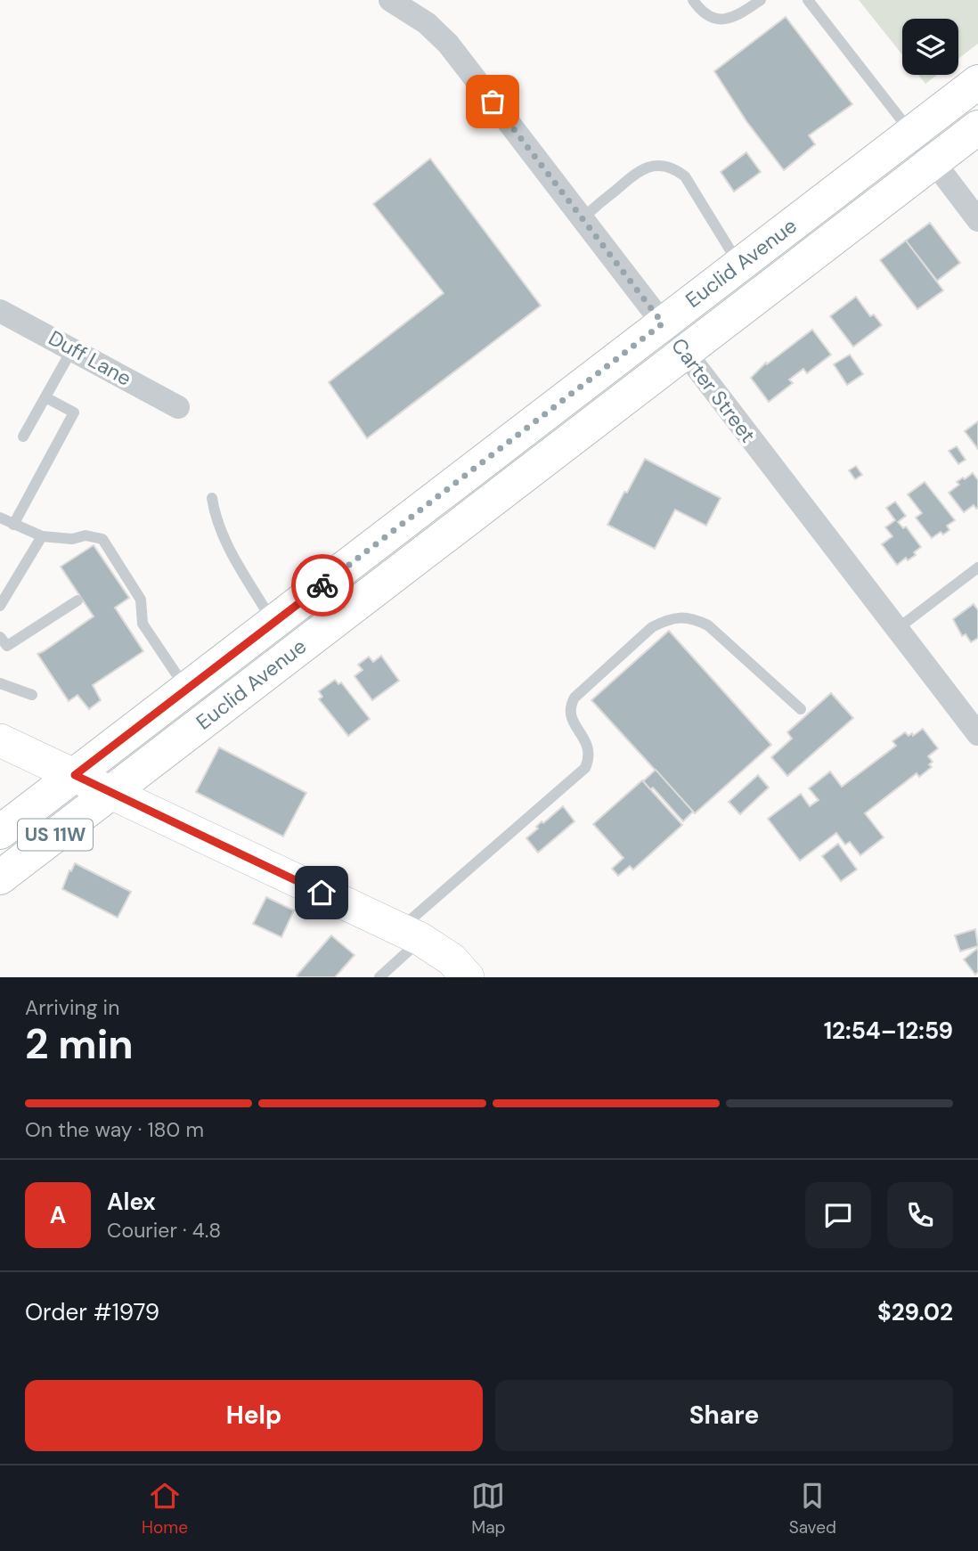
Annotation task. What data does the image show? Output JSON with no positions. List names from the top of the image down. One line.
{"streets":{"main road":["Euclid Avenue","US 11W"],"street":["Duff Lane","Carter Street"]},"crossings":[["Euclid Avenue","Carter Street"]],"page":{"heading":["2 min","Arriving in","12:54–12:59"],"panel":["Alex","Courier · 4.8","Order #1979","$29.02"],"bar":"On the way · 180 m","round":"A","buttons":["Help","Share"],"tabs":["Home","Map","Saved"]}}
